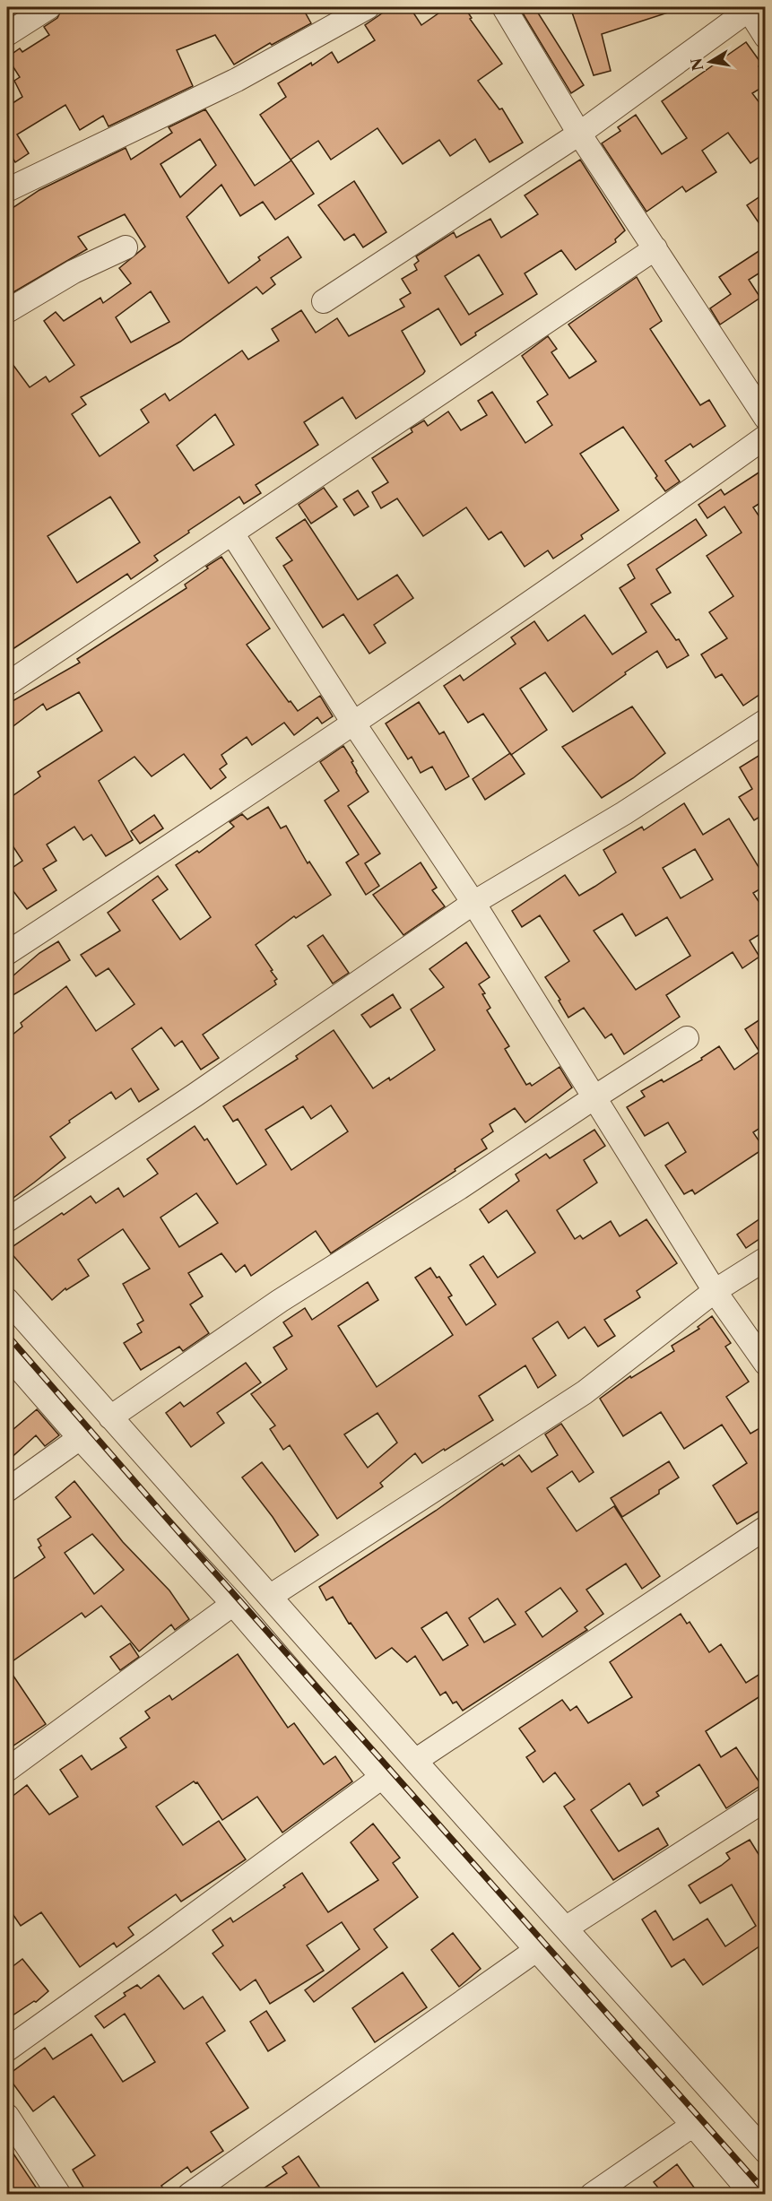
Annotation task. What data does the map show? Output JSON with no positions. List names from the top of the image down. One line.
{"north":"left"}
